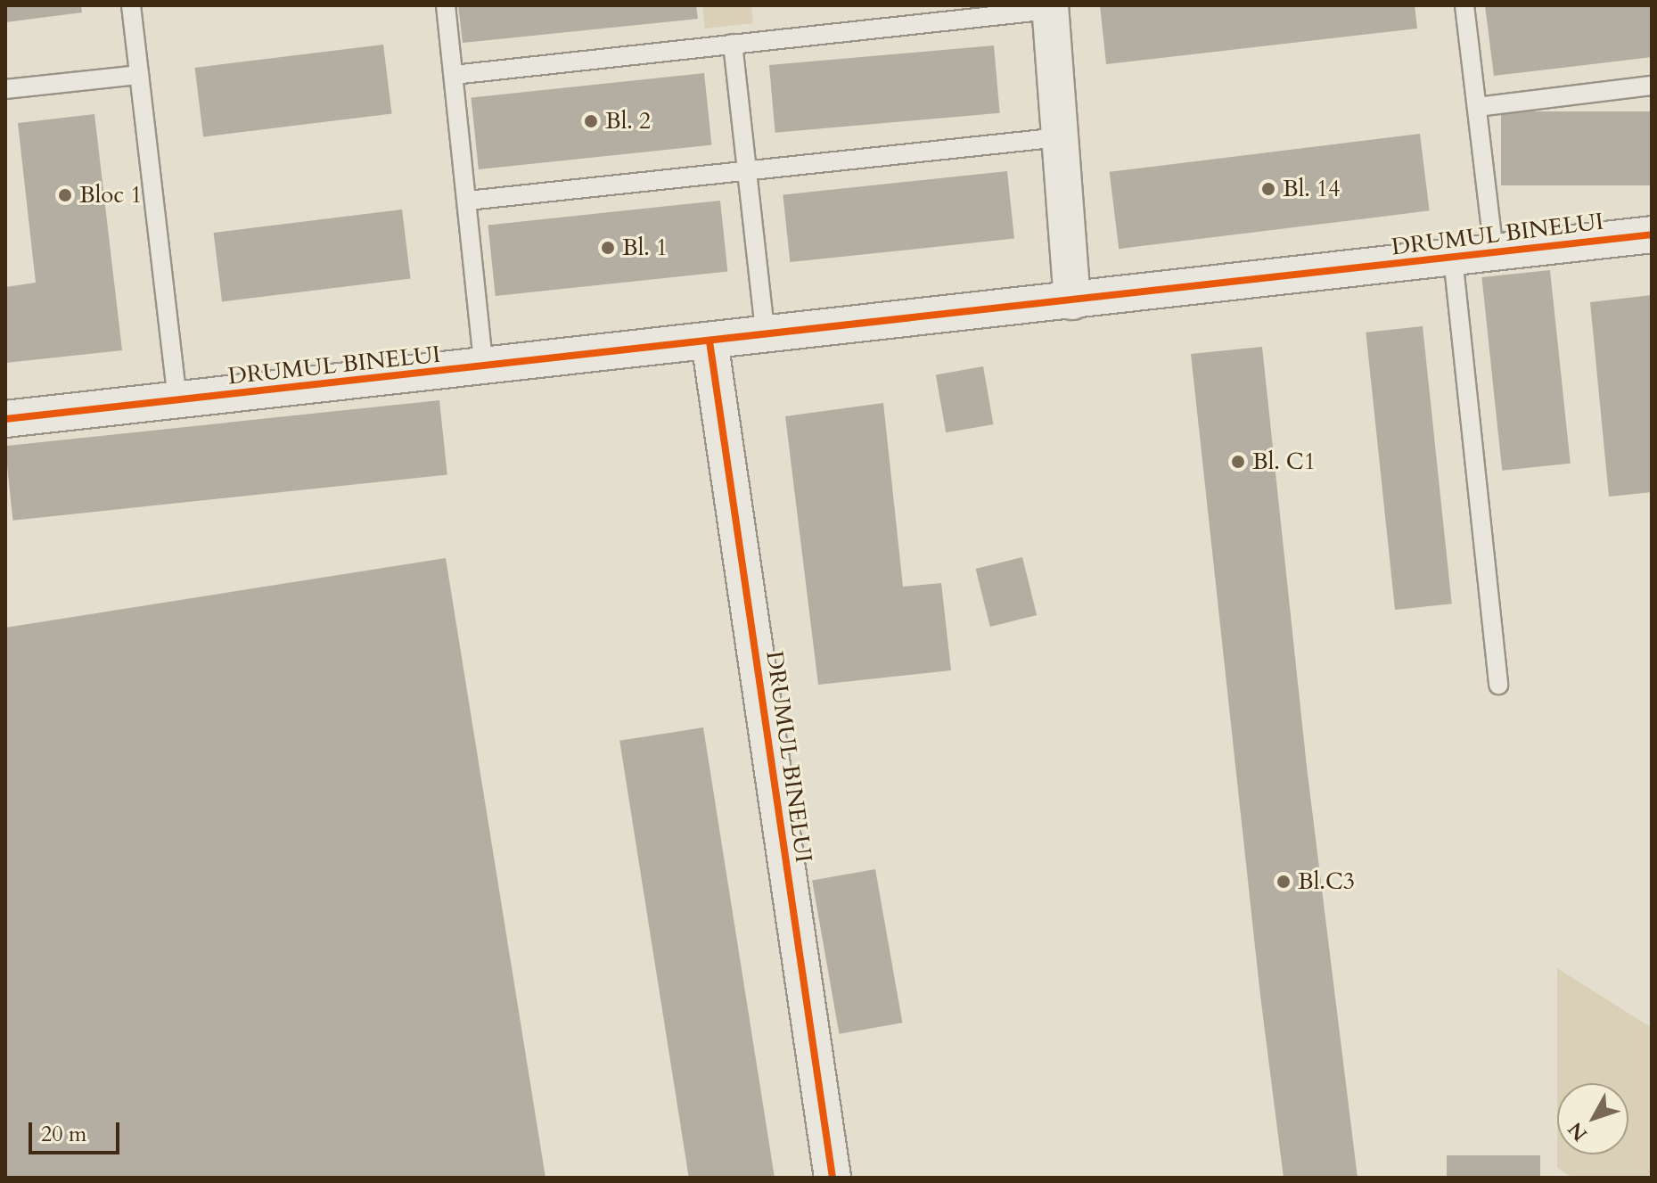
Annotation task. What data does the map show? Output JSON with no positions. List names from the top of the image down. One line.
{"streets":{"street":["DRUMUL BINELUI"]},"places":["Bl. 2","Bl. 14","Bloc 1","Bl. 1","Bl. C1","Bl.C3"],"scale_bar":"20 m","north":"bottom left"}
